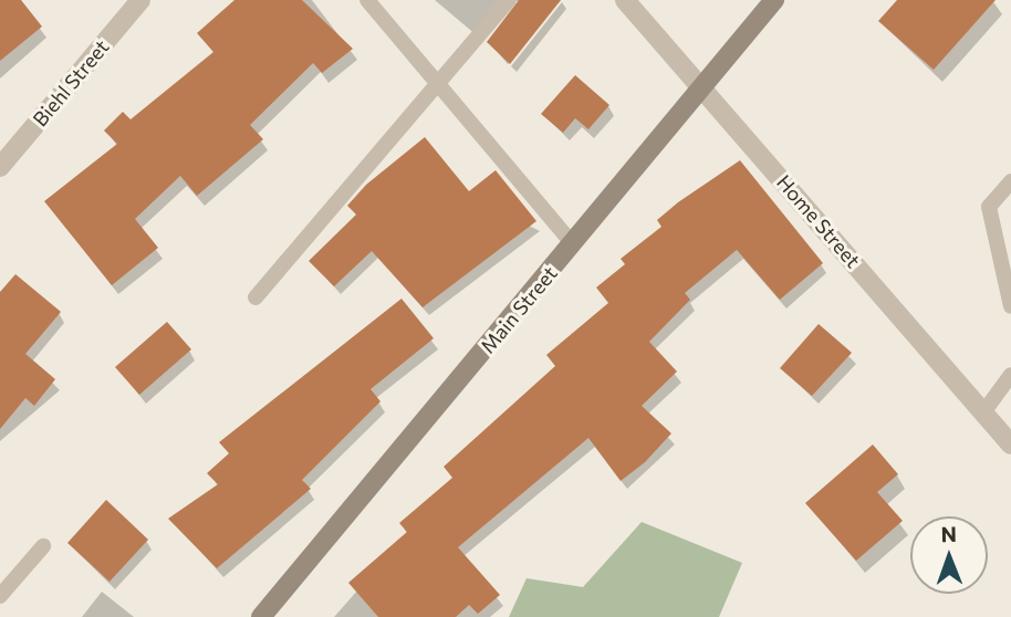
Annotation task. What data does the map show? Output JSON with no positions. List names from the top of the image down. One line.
{"streets":{"street":["Biehl Street","Home Street","Main Street"]},"crossings":[["Home Street","Main Street"]],"north":"top"}
